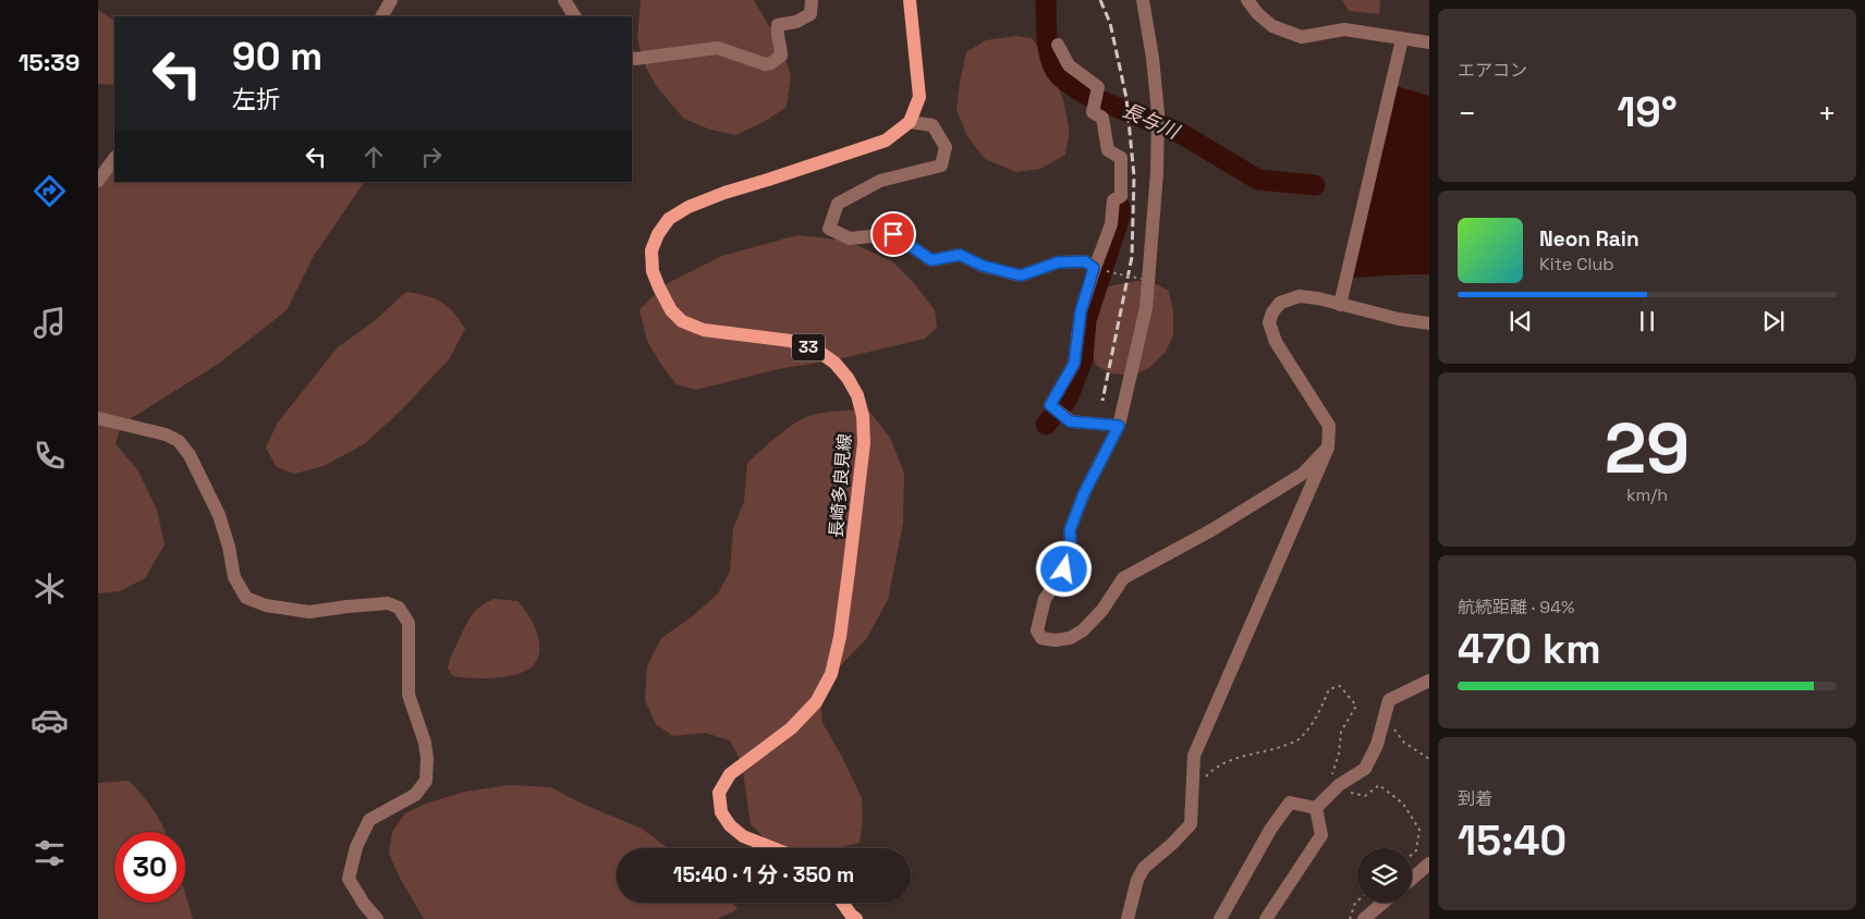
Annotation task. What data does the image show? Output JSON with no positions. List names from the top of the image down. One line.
{"streets":{"main road":["33","長崎多良見線"]},"water":["長与川"],"page":{"tabs":"15:39","tile":["エアコン",["29","km/h"],["航続距離 · 94%","470 km"],["到着","15:40"]],"turn":["90 m","左折"],"heat":["−","19°","+"],"song":["Neon Rain","Kite Club"],"limit":"30","trip":"15:40 · 1 分 · 350 m"}}
